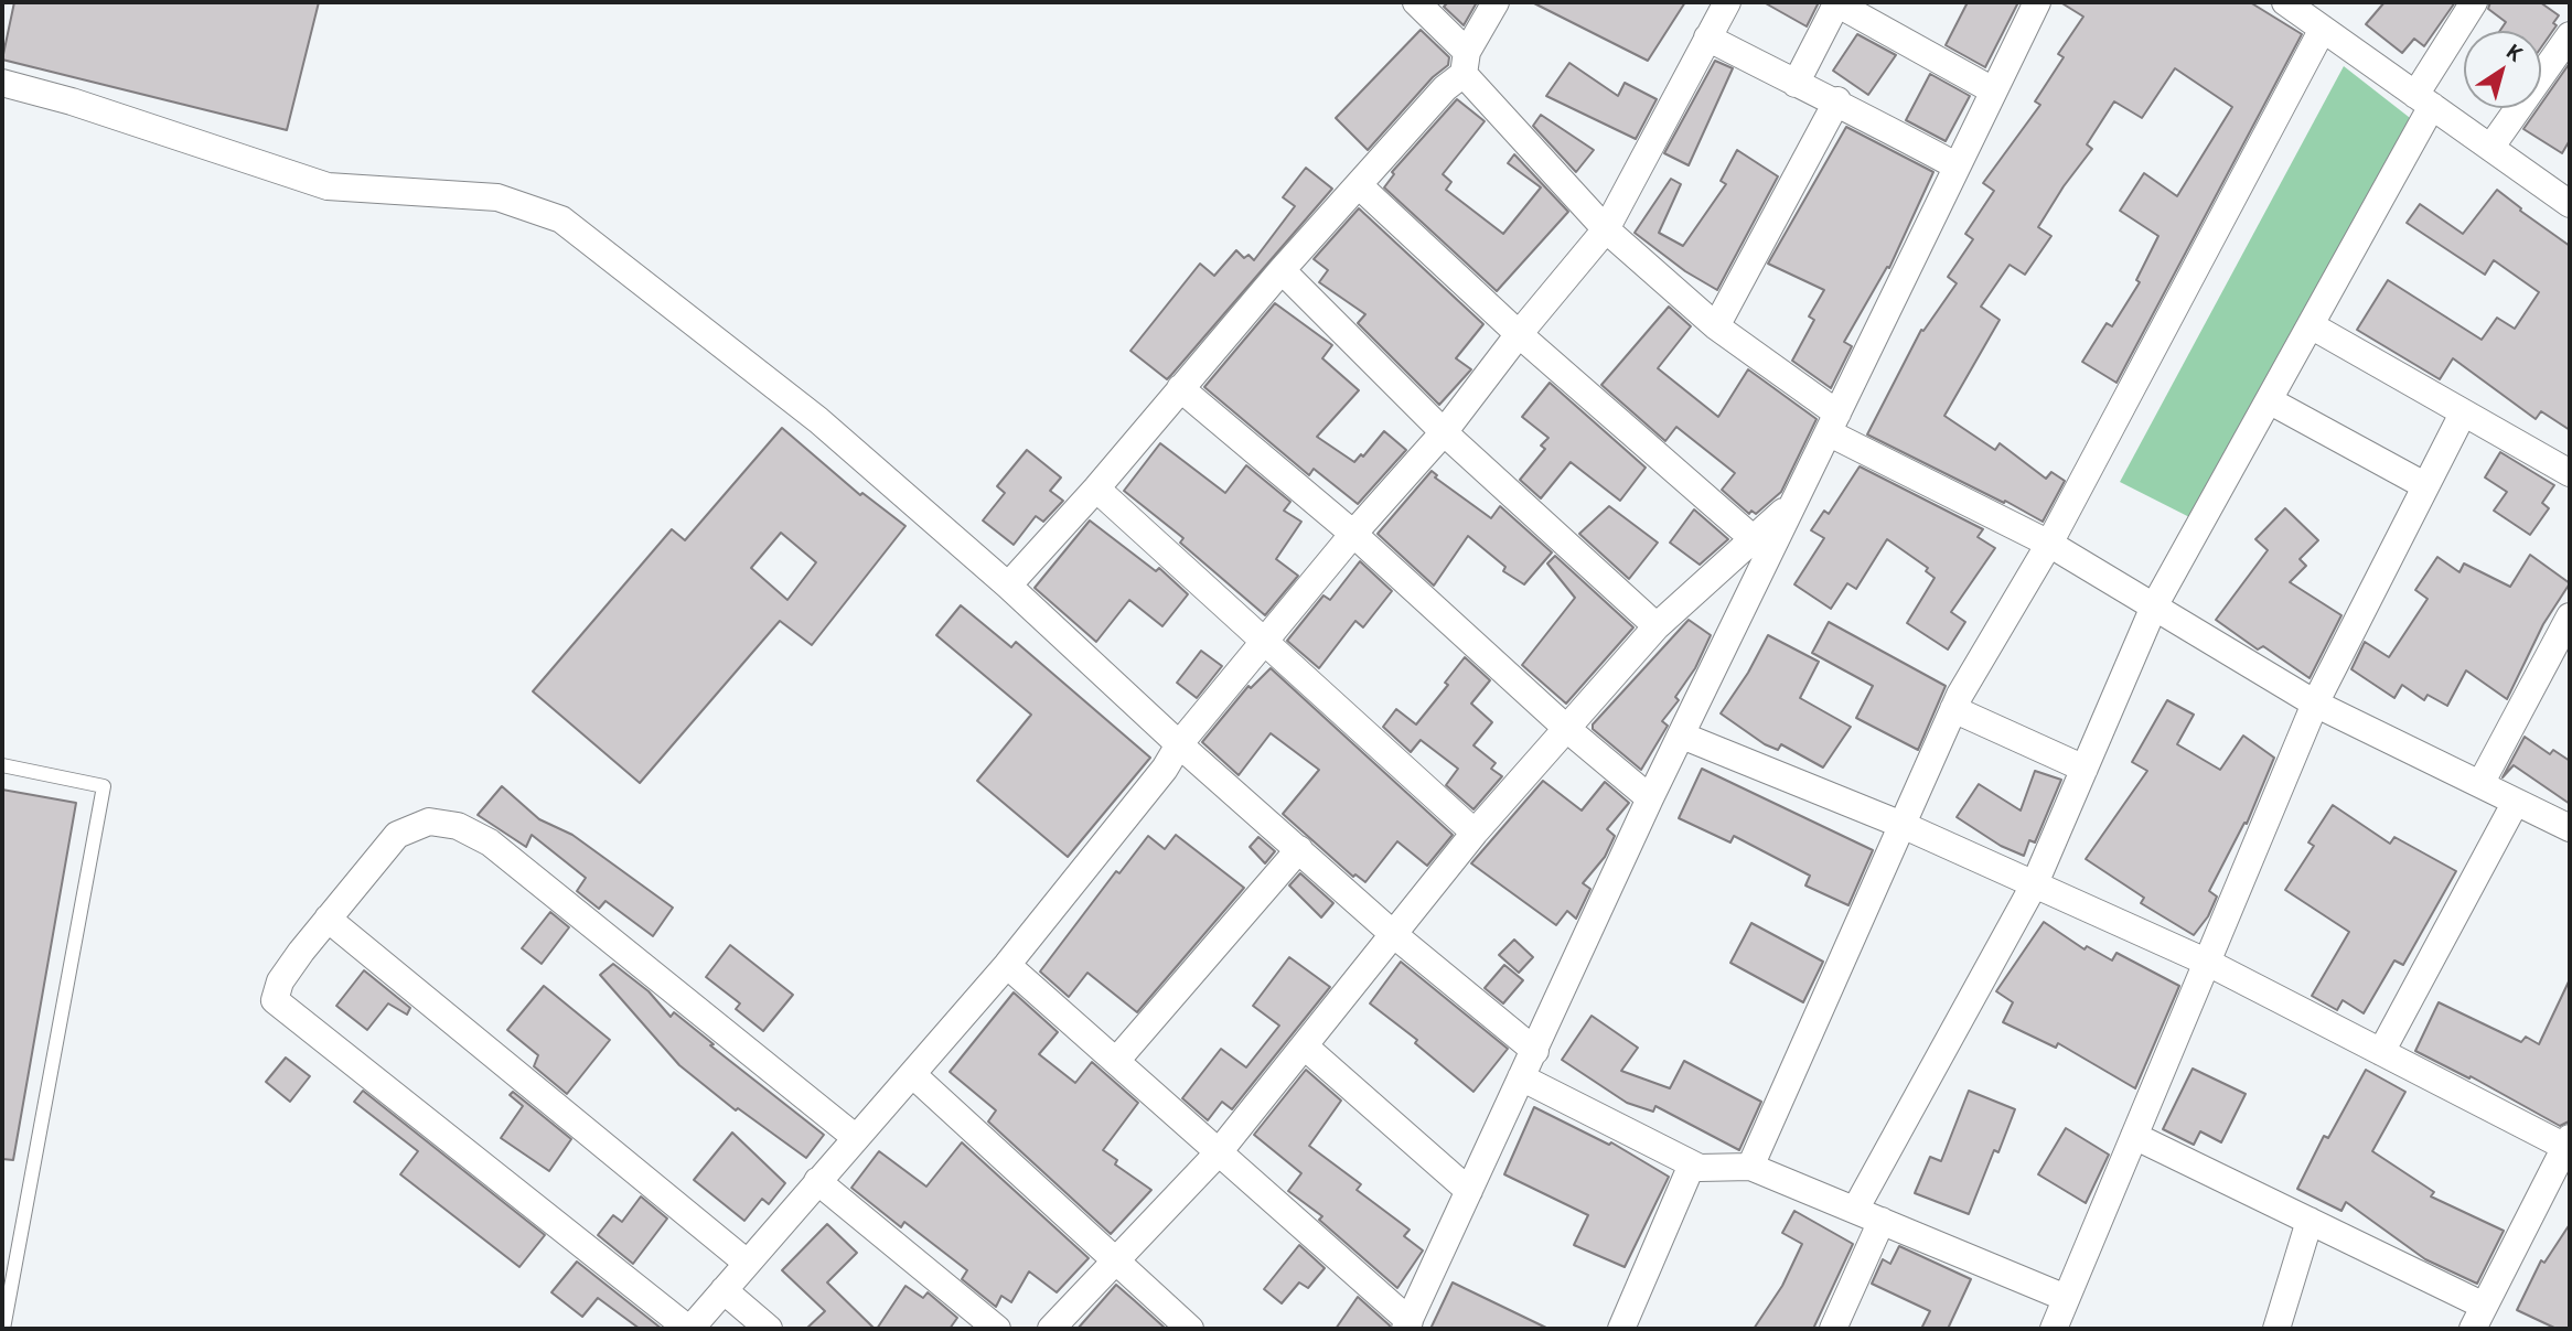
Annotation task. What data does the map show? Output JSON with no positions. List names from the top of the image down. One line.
{"north":"top right"}
